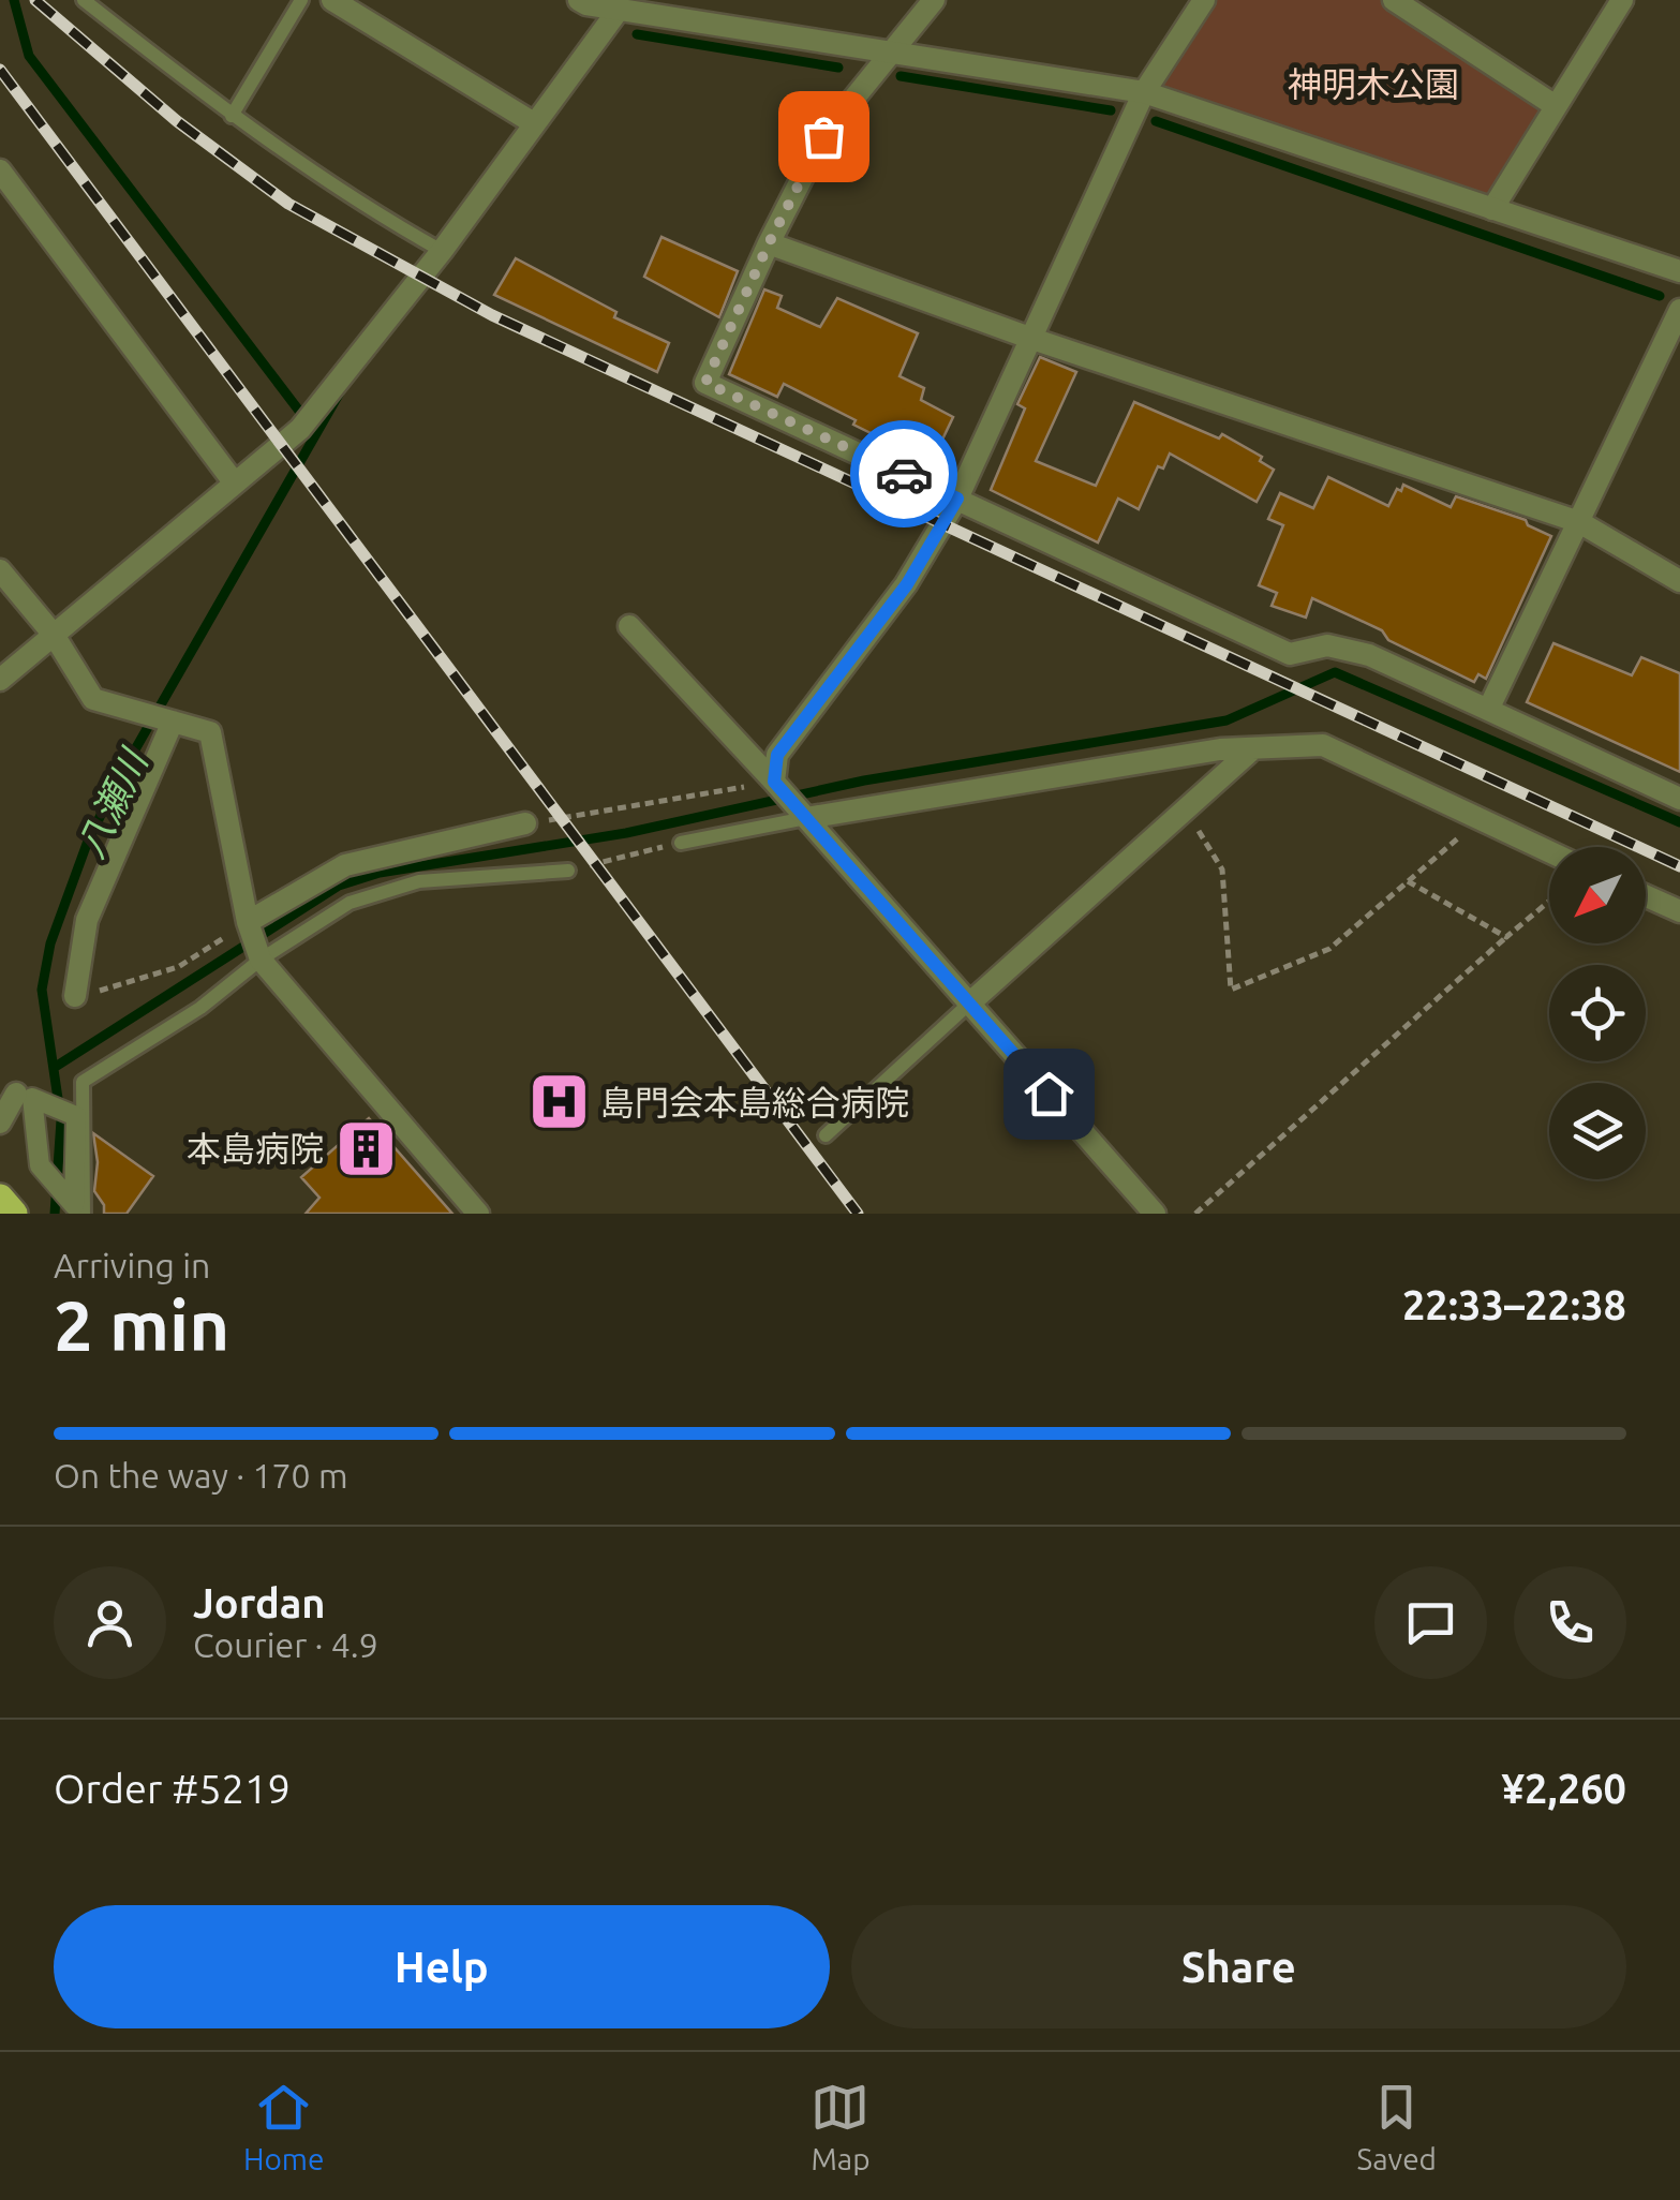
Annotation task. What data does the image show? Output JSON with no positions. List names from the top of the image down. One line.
{"water":["八瀬川"],"parks":["神明木公園"],"places":{"hospital":["島門会本島総合病院"],"building":["本島病院"]},"north":"bottom left","page":{"heading":["2 min","Arriving in","22:33–22:38"],"panel":["Jordan","Courier · 4.9","Order #5219","¥2,260"],"bar":"On the way · 170 m","buttons":["Help","Share"],"tabs":["Home","Map","Saved"]}}
